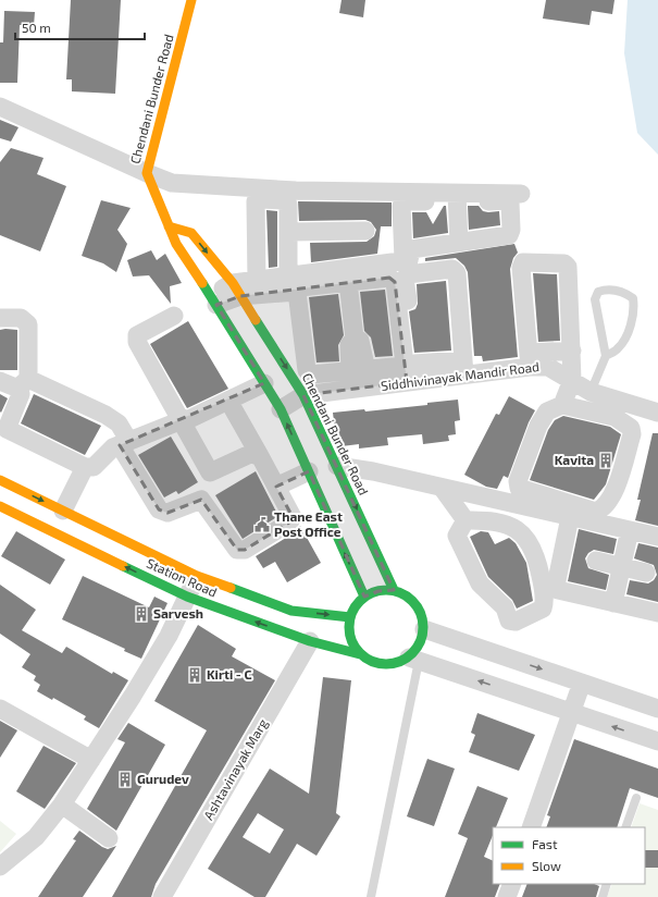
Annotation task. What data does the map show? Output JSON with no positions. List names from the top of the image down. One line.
{"streets":{"main road":["Chendani Bunder Road","Station Road"],"street":["Siddhivinayak Mandir Road","Ashtavinayak Marg"]},"crossings":[["Chendani Bunder Road","Siddhivinayak Mandir Road"],["Chendani Bunder Road","Station Road"],["Station Road","Ashtavinayak Marg"]],"places":{"building":["Kavita","Sarvesh","Kirti - C","Gurudev"],"public building":["Thane East Post Office"]},"legend":["Fast","Slow"],"scale_bar":"50 m"}
